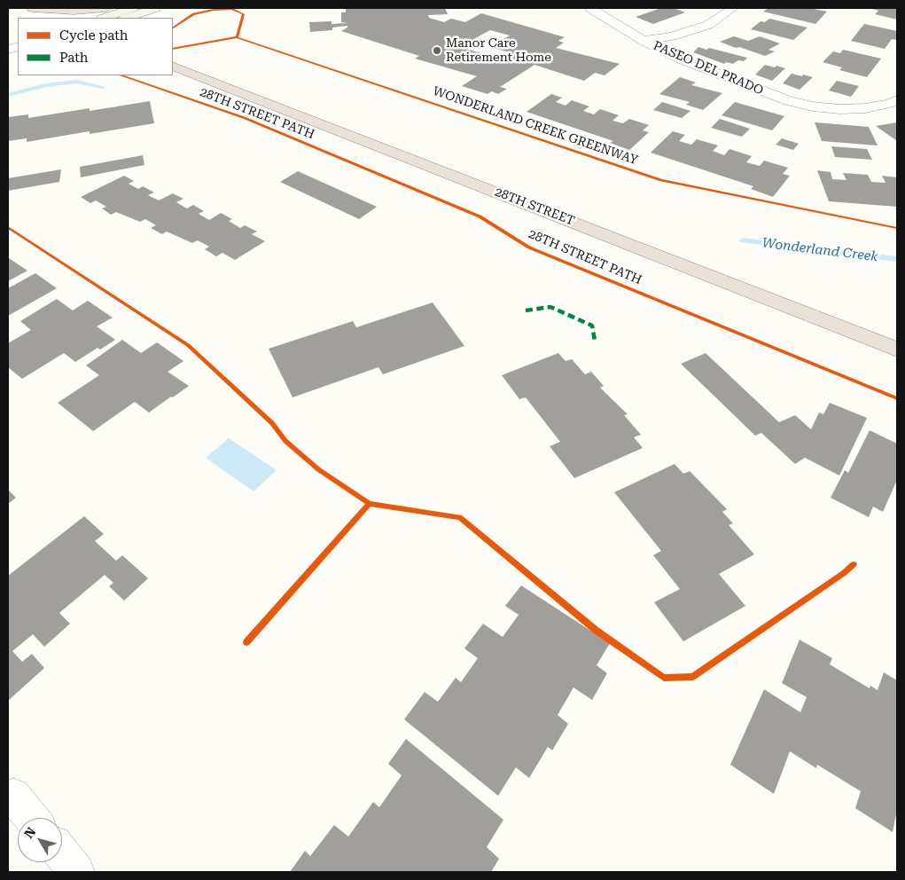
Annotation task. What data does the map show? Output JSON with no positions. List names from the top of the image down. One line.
{"streets":{"highway":["28TH STREET"],"street":["PASEO DEL PRADO"],"cycle path":["28TH STREET PATH","WONDERLAND CREEK GREENWAY"]},"water":["Wonderland Creek"],"places":["Manor Care Retirement Home"],"legend":["Cycle path","Path"],"north":"top left"}
